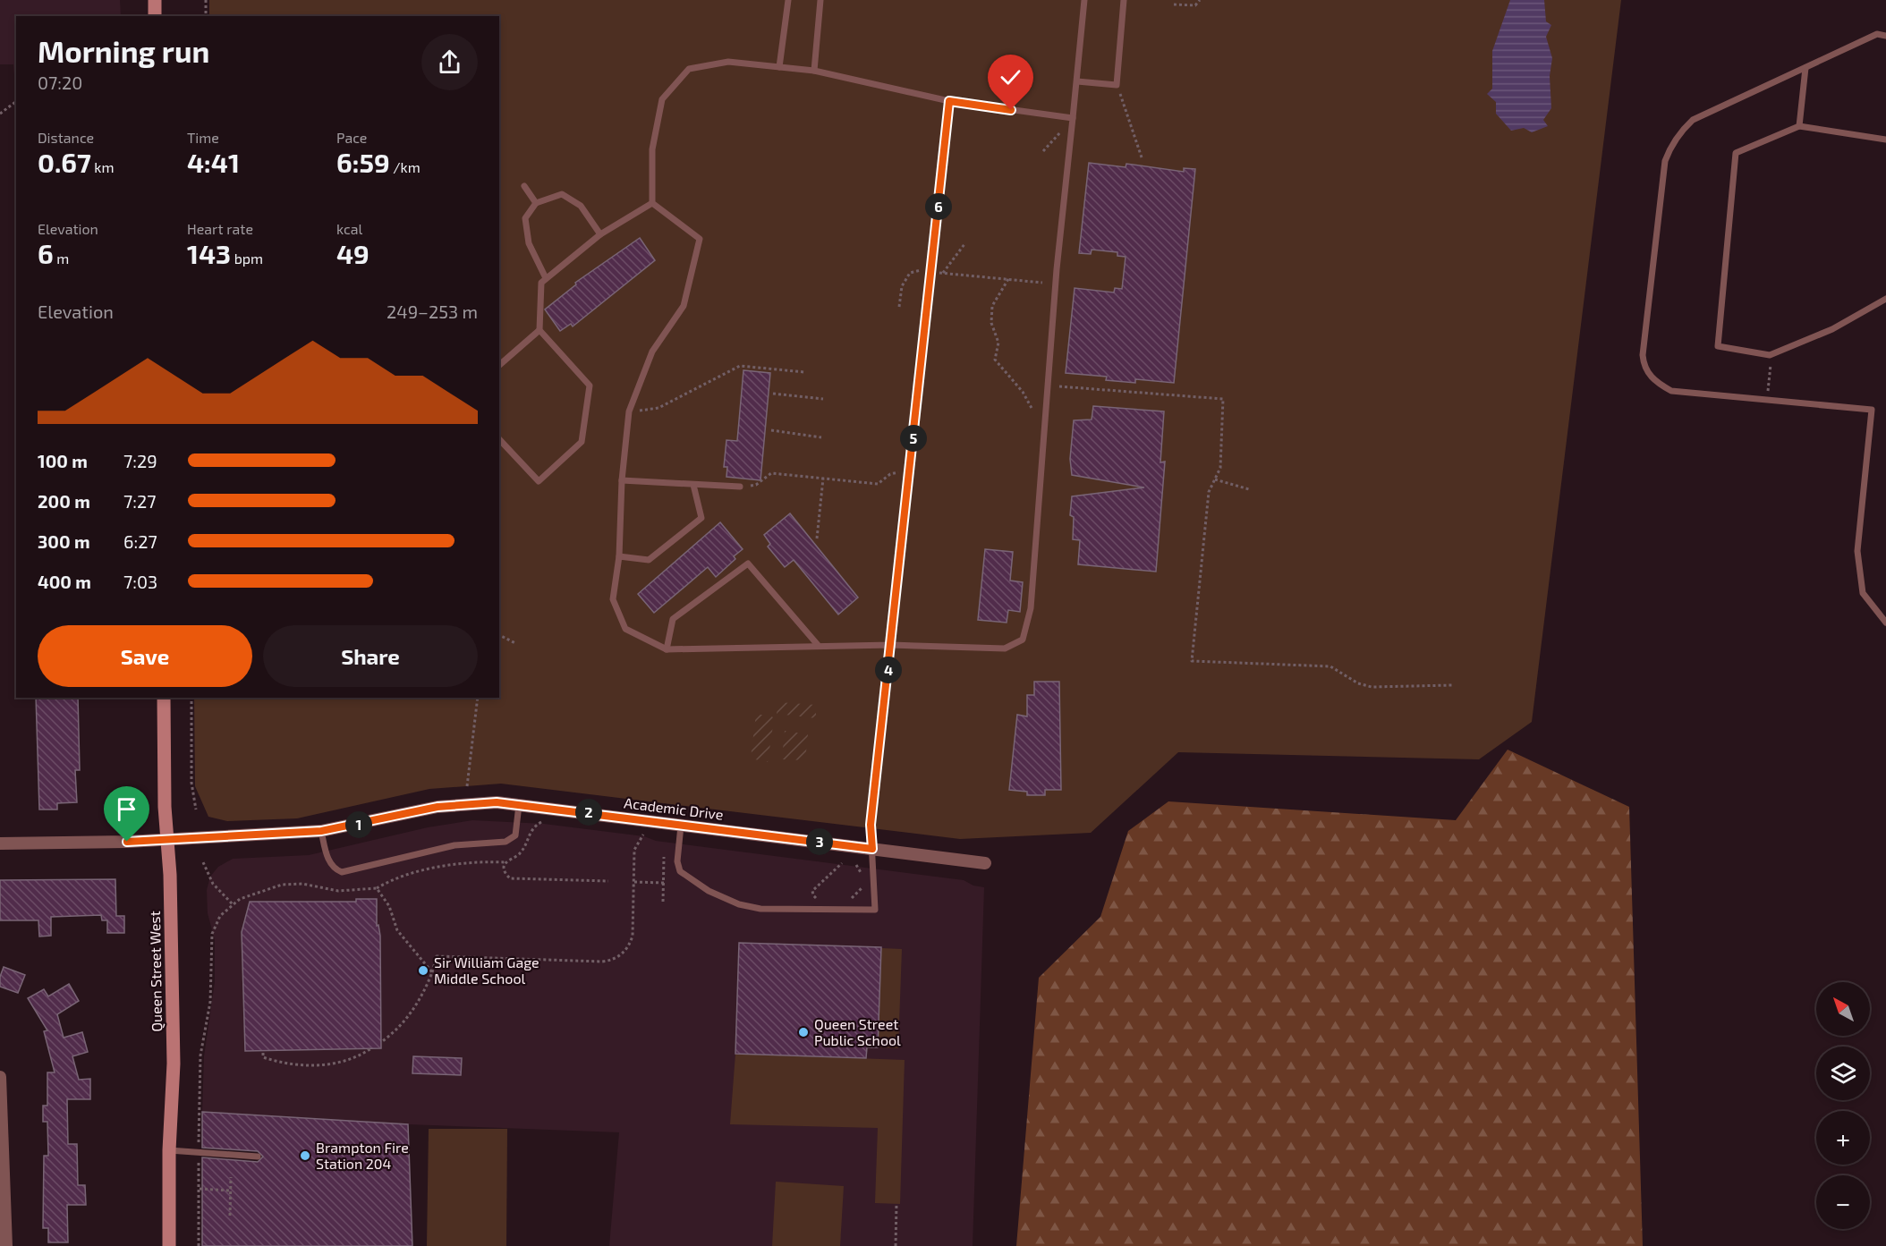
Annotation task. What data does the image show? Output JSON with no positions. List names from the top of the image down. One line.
{"streets":{"main road":["Queen Street West"],"street":["Academic Drive"]},"crossings":[["Academic Drive","Queen Street West"]],"places":["Sir William Gage Middle School","Queen Street Public School","Brampton Fire Station 204"],"north":"top left","page":{"heading":["Morning run","07:20"],"stats":[["Distance","0.67 km"],["Time","4:41"],["Pace","6:59 /km"],["Elevation","6 m"],["Heart rate","143 bpm"],["kcal","49"]],"pins":["6","5","4","2","1","3"],"chart":["Elevation","249–253 m"],"list":[{"name":"100 m","note":"7:29"},{"name":"200 m","note":"7:27"},{"name":"300 m","note":"6:27"},{"name":"400 m","note":"7:03"}],"buttons":["Save","Share"],"map_buttons":["+","−"]}}
